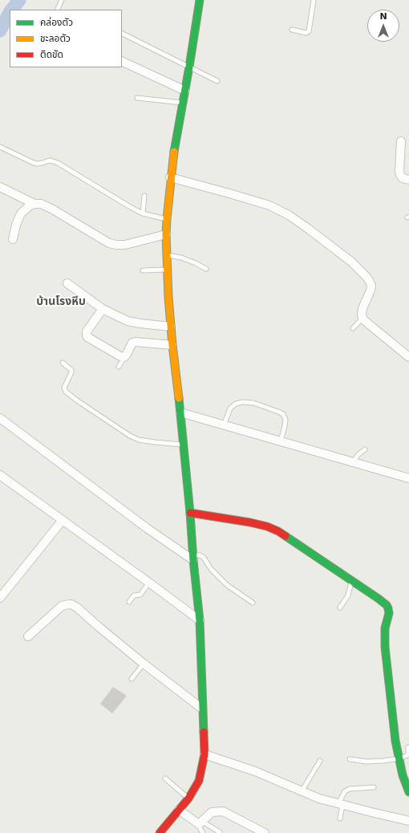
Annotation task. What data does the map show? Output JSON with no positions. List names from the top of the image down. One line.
{"districts":["บ้านโรงหีบ"],"legend":["คล่องตัว","ชะลอตัว","ติดขัด"],"north":"top"}
